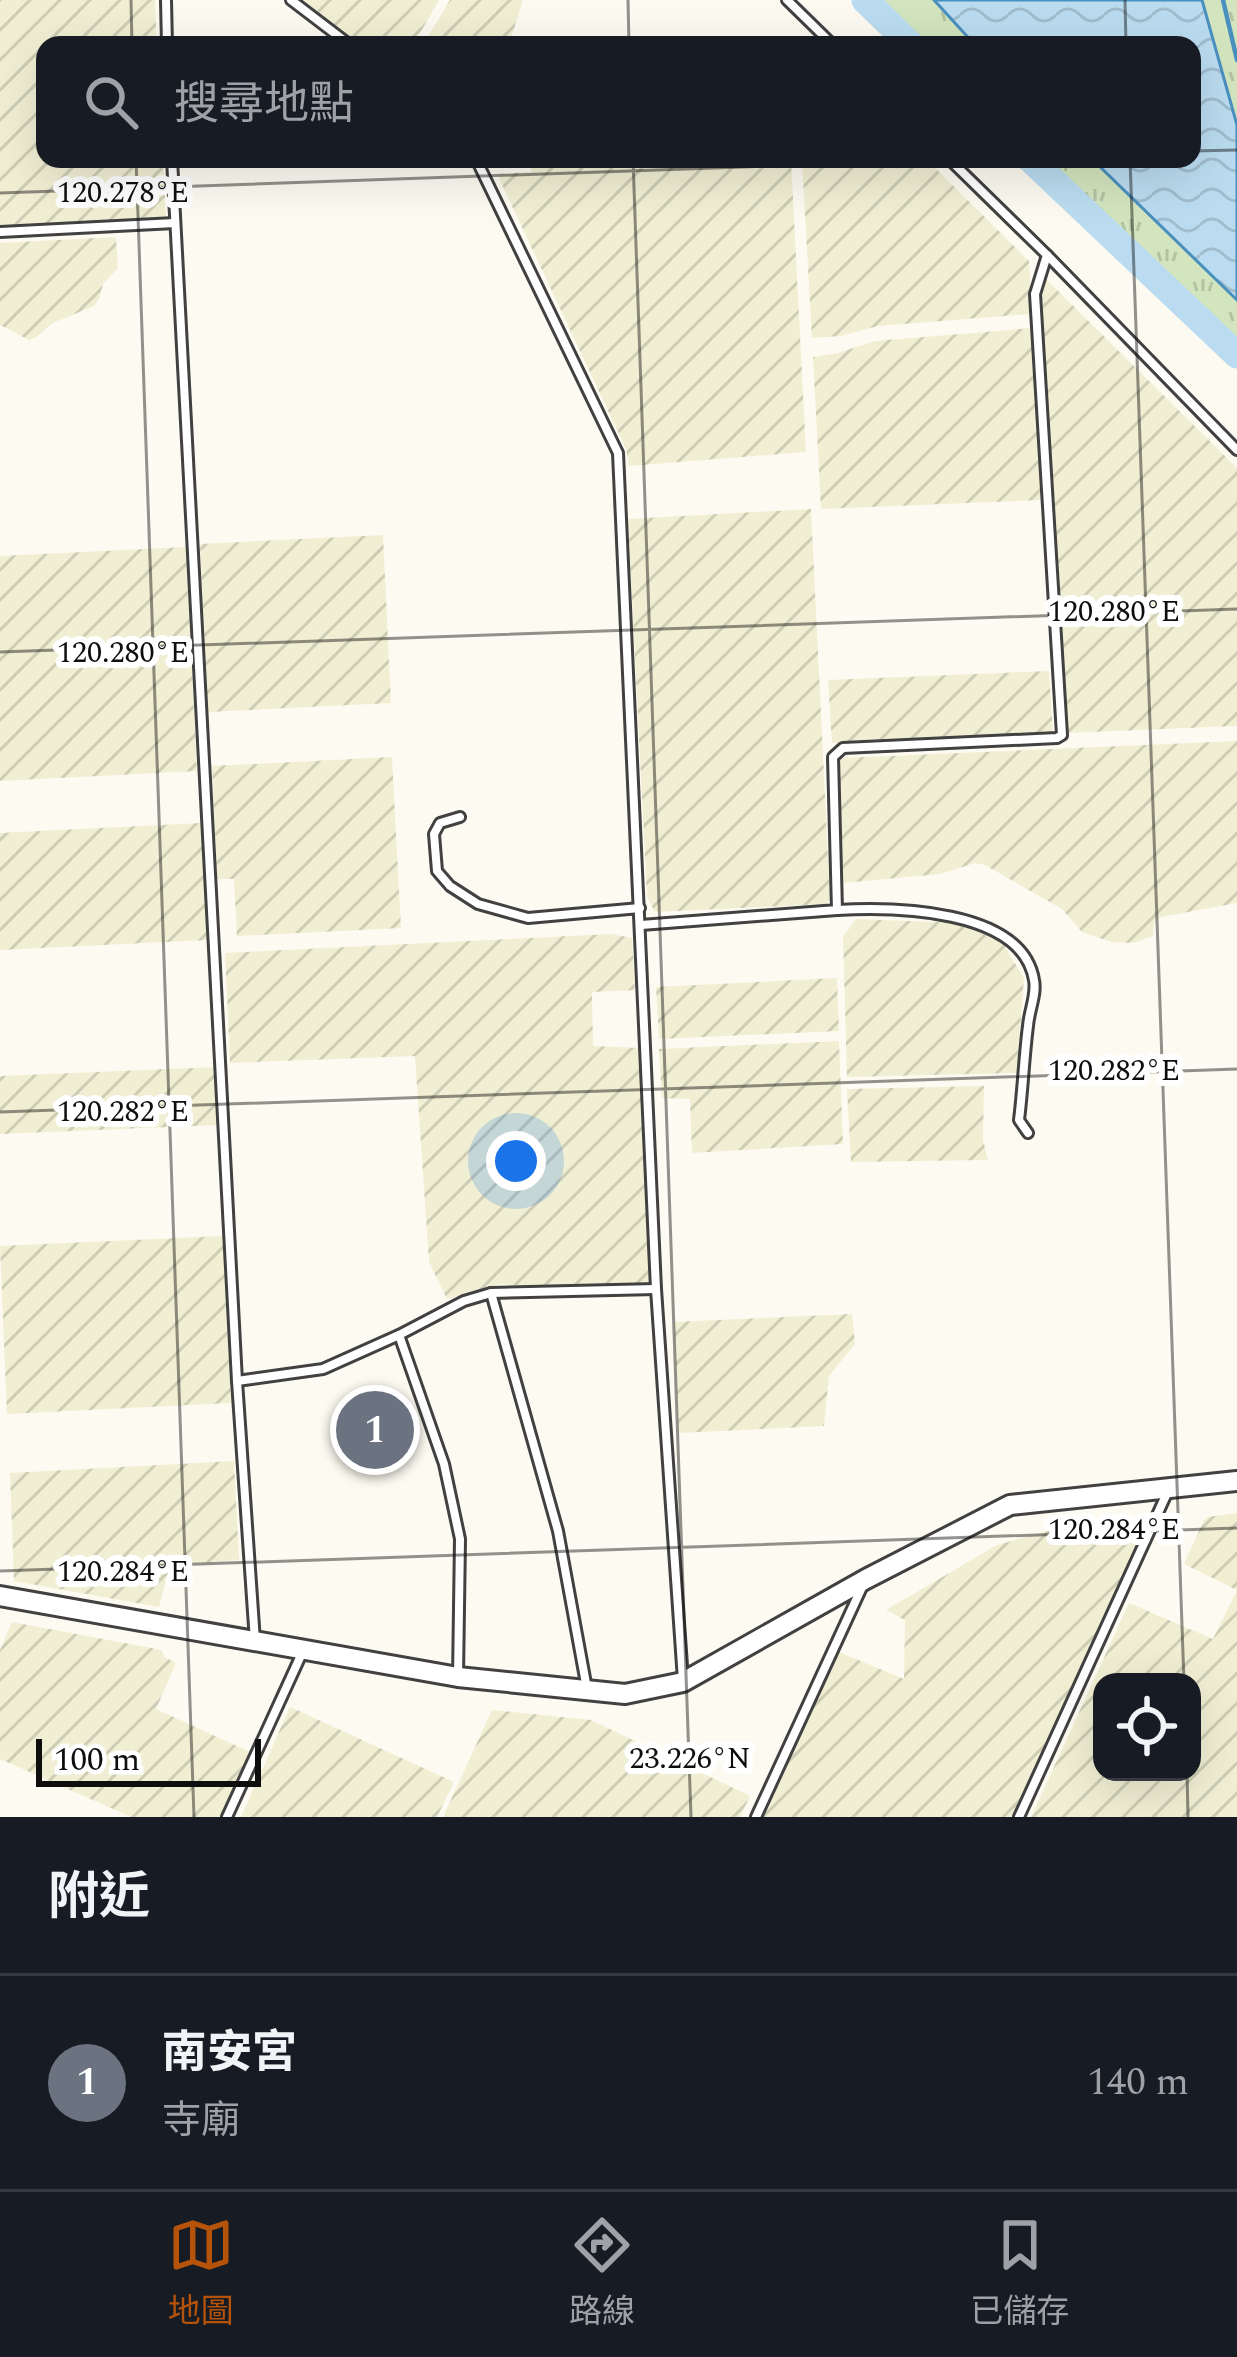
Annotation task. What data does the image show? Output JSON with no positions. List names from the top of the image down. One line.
{"scale_bar":"100 m","page":{"search":"搜尋地點","pins":"1","scale":"100 m","heading":"附近","list":[{"mark":"1","name":"南安宮","note":"寺廟","value":"140 m"}],"nav":["地圖","路線","已儲存"]},"coordinates":["120.278°E","120.280°E","120.282°E","120.284°E","23.226°N"]}
